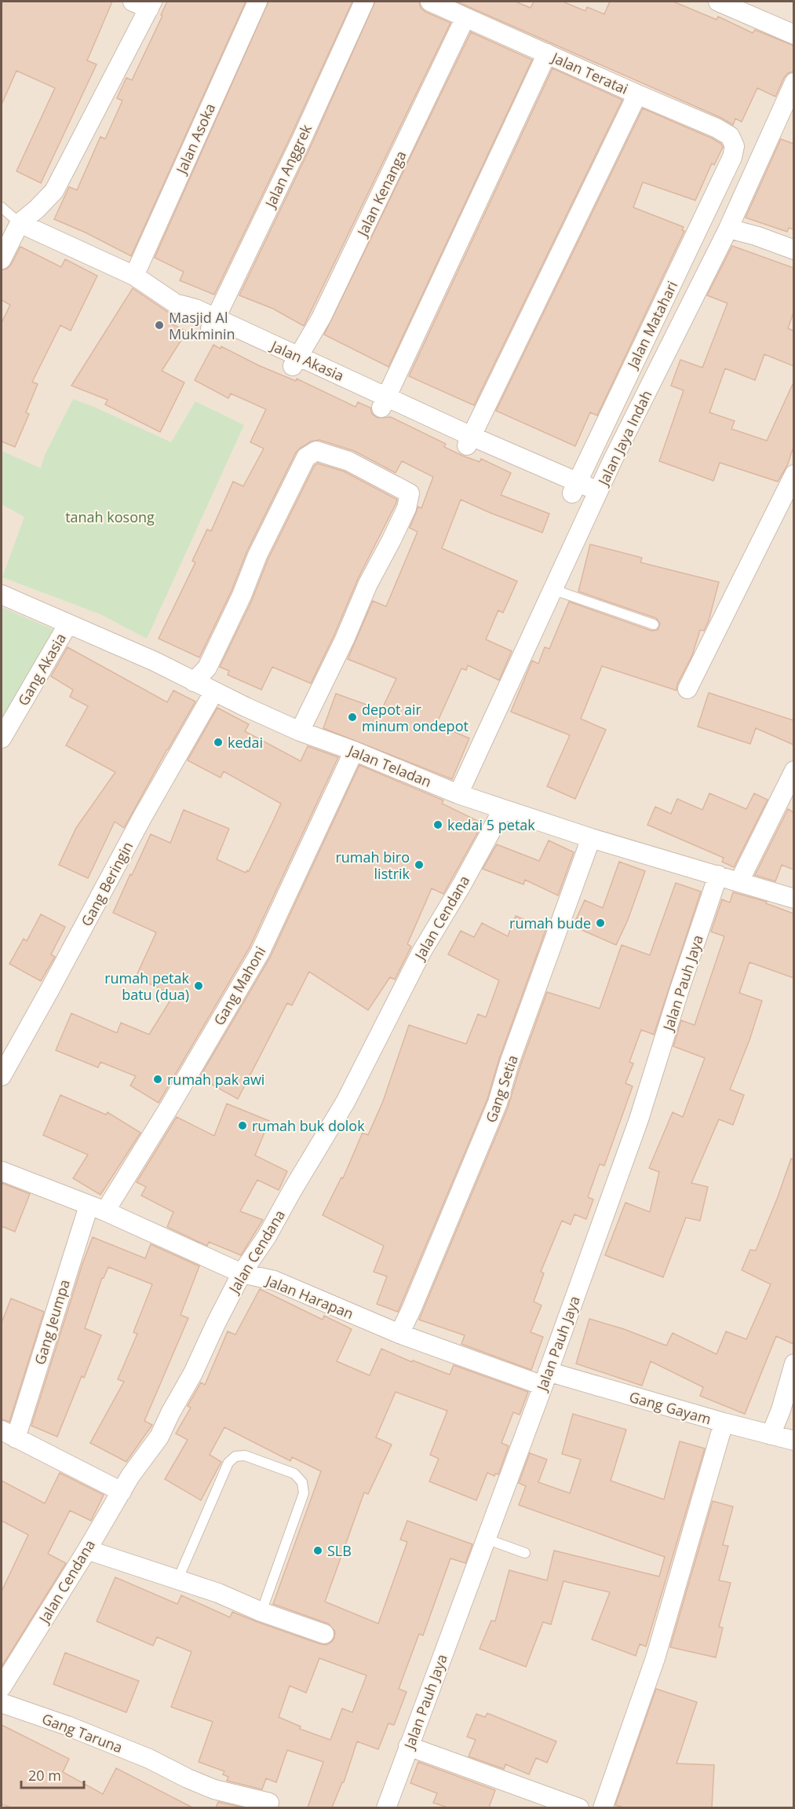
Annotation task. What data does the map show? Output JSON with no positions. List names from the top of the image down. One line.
{"streets":{"street":["Jalan Teratai","Jalan Asoka","Jalan Anggrek","Jalan Kenanga","Jalan Matahari","Jalan Akasia","Jalan Jaya Indah","Gang Akasia","Jalan Teladan","Gang Beringin","Jalan Cendana","Jalan Pauh Jaya","Gang Mahoni","Gang Setia","Jalan Harapan","Gang Jeumpa","Gang Gayam","Gang Taruna"]},"crossings":[["Jalan Teratai","Jalan Kenanga"],["Jalan Teratai","Jalan Matahari"],["Jalan Asoka","Jalan Akasia"],["Jalan Anggrek","Jalan Akasia"],["Jalan Kenanga","Jalan Akasia"],["Jalan Matahari","Jalan Akasia"],["Jalan Akasia","Jalan Jaya Indah"],["Jalan Jaya Indah","Jalan Teladan"],["Gang Akasia","Jalan Teladan"],["Jalan Teladan","Gang Beringin"],["Jalan Teladan","Jalan Cendana"],["Jalan Teladan","Jalan Pauh Jaya"],["Jalan Teladan","Gang Mahoni"],["Jalan Teladan","Gang Setia"],["Jalan Cendana","Jalan Harapan"],["Jalan Pauh Jaya","Jalan Harapan"],["Jalan Pauh Jaya","Gang Gayam"],["Gang Mahoni","Jalan Harapan"],["Gang Mahoni","Gang Jeumpa"],["Gang Setia","Jalan Harapan"],["Jalan Harapan","Gang Jeumpa"],["Jalan Harapan","Gang Gayam"]],"parks":["tanah kosong"],"places":["Masjid Al Mukminin","depot air minum ondepot","kedai","kedai 5 petak","rumah biro listrik","rumah bude","rumah petak batu (dua)","rumah pak awi","rumah buk dolok","SLB"],"scale_bar":"20 m"}
